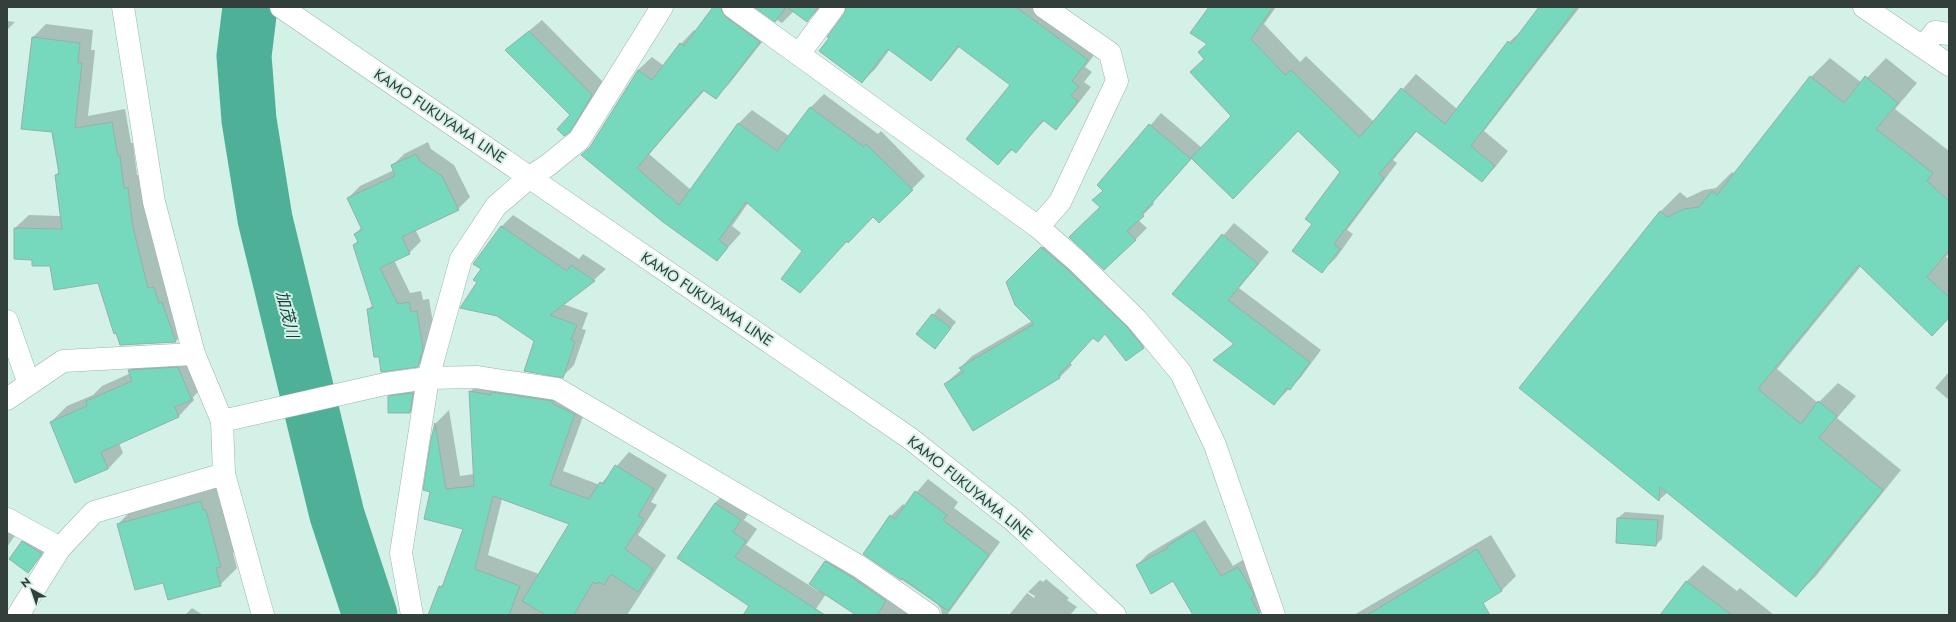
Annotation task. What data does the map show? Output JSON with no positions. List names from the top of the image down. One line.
{"streets":{"street":["KAMO FUKUYAMA LINE"]},"water":["加茂川"],"north":"top left"}
